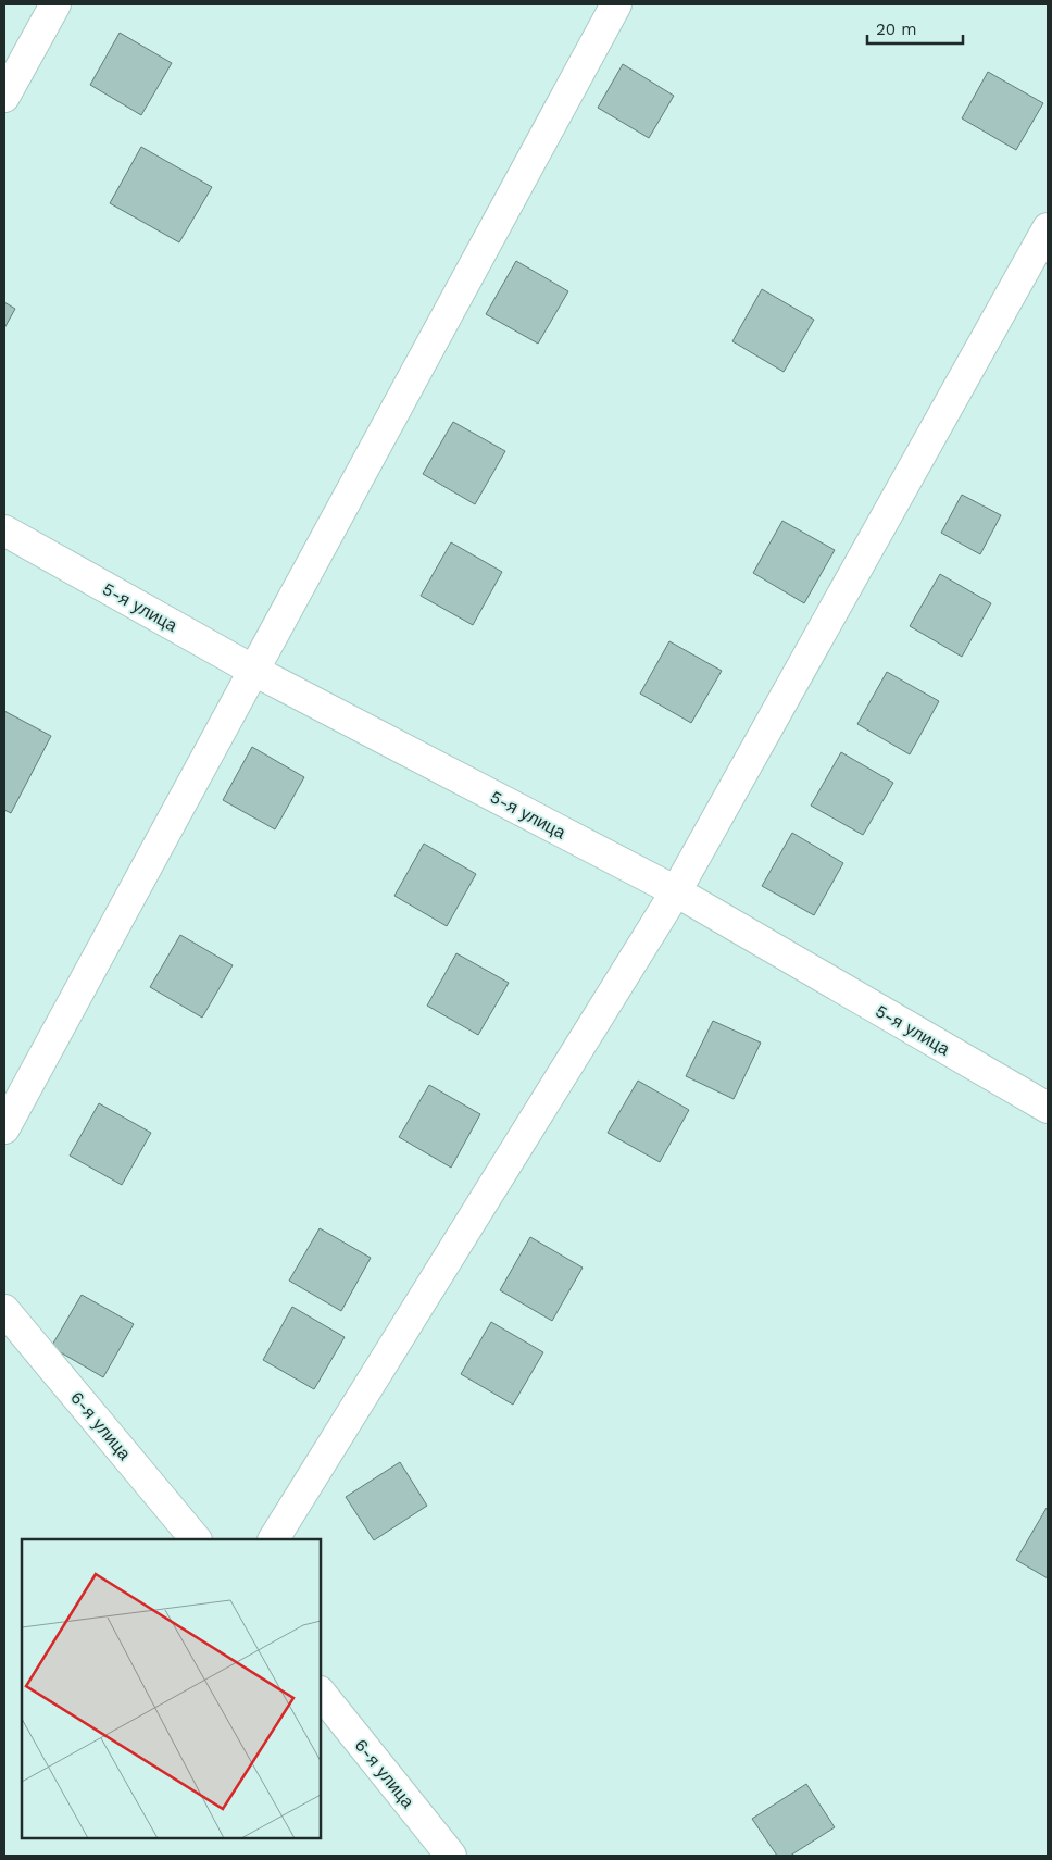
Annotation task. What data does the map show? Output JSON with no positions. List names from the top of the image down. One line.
{"streets":{"street":["5-я улица","6-я улица"]},"scale_bar":"20 m"}
